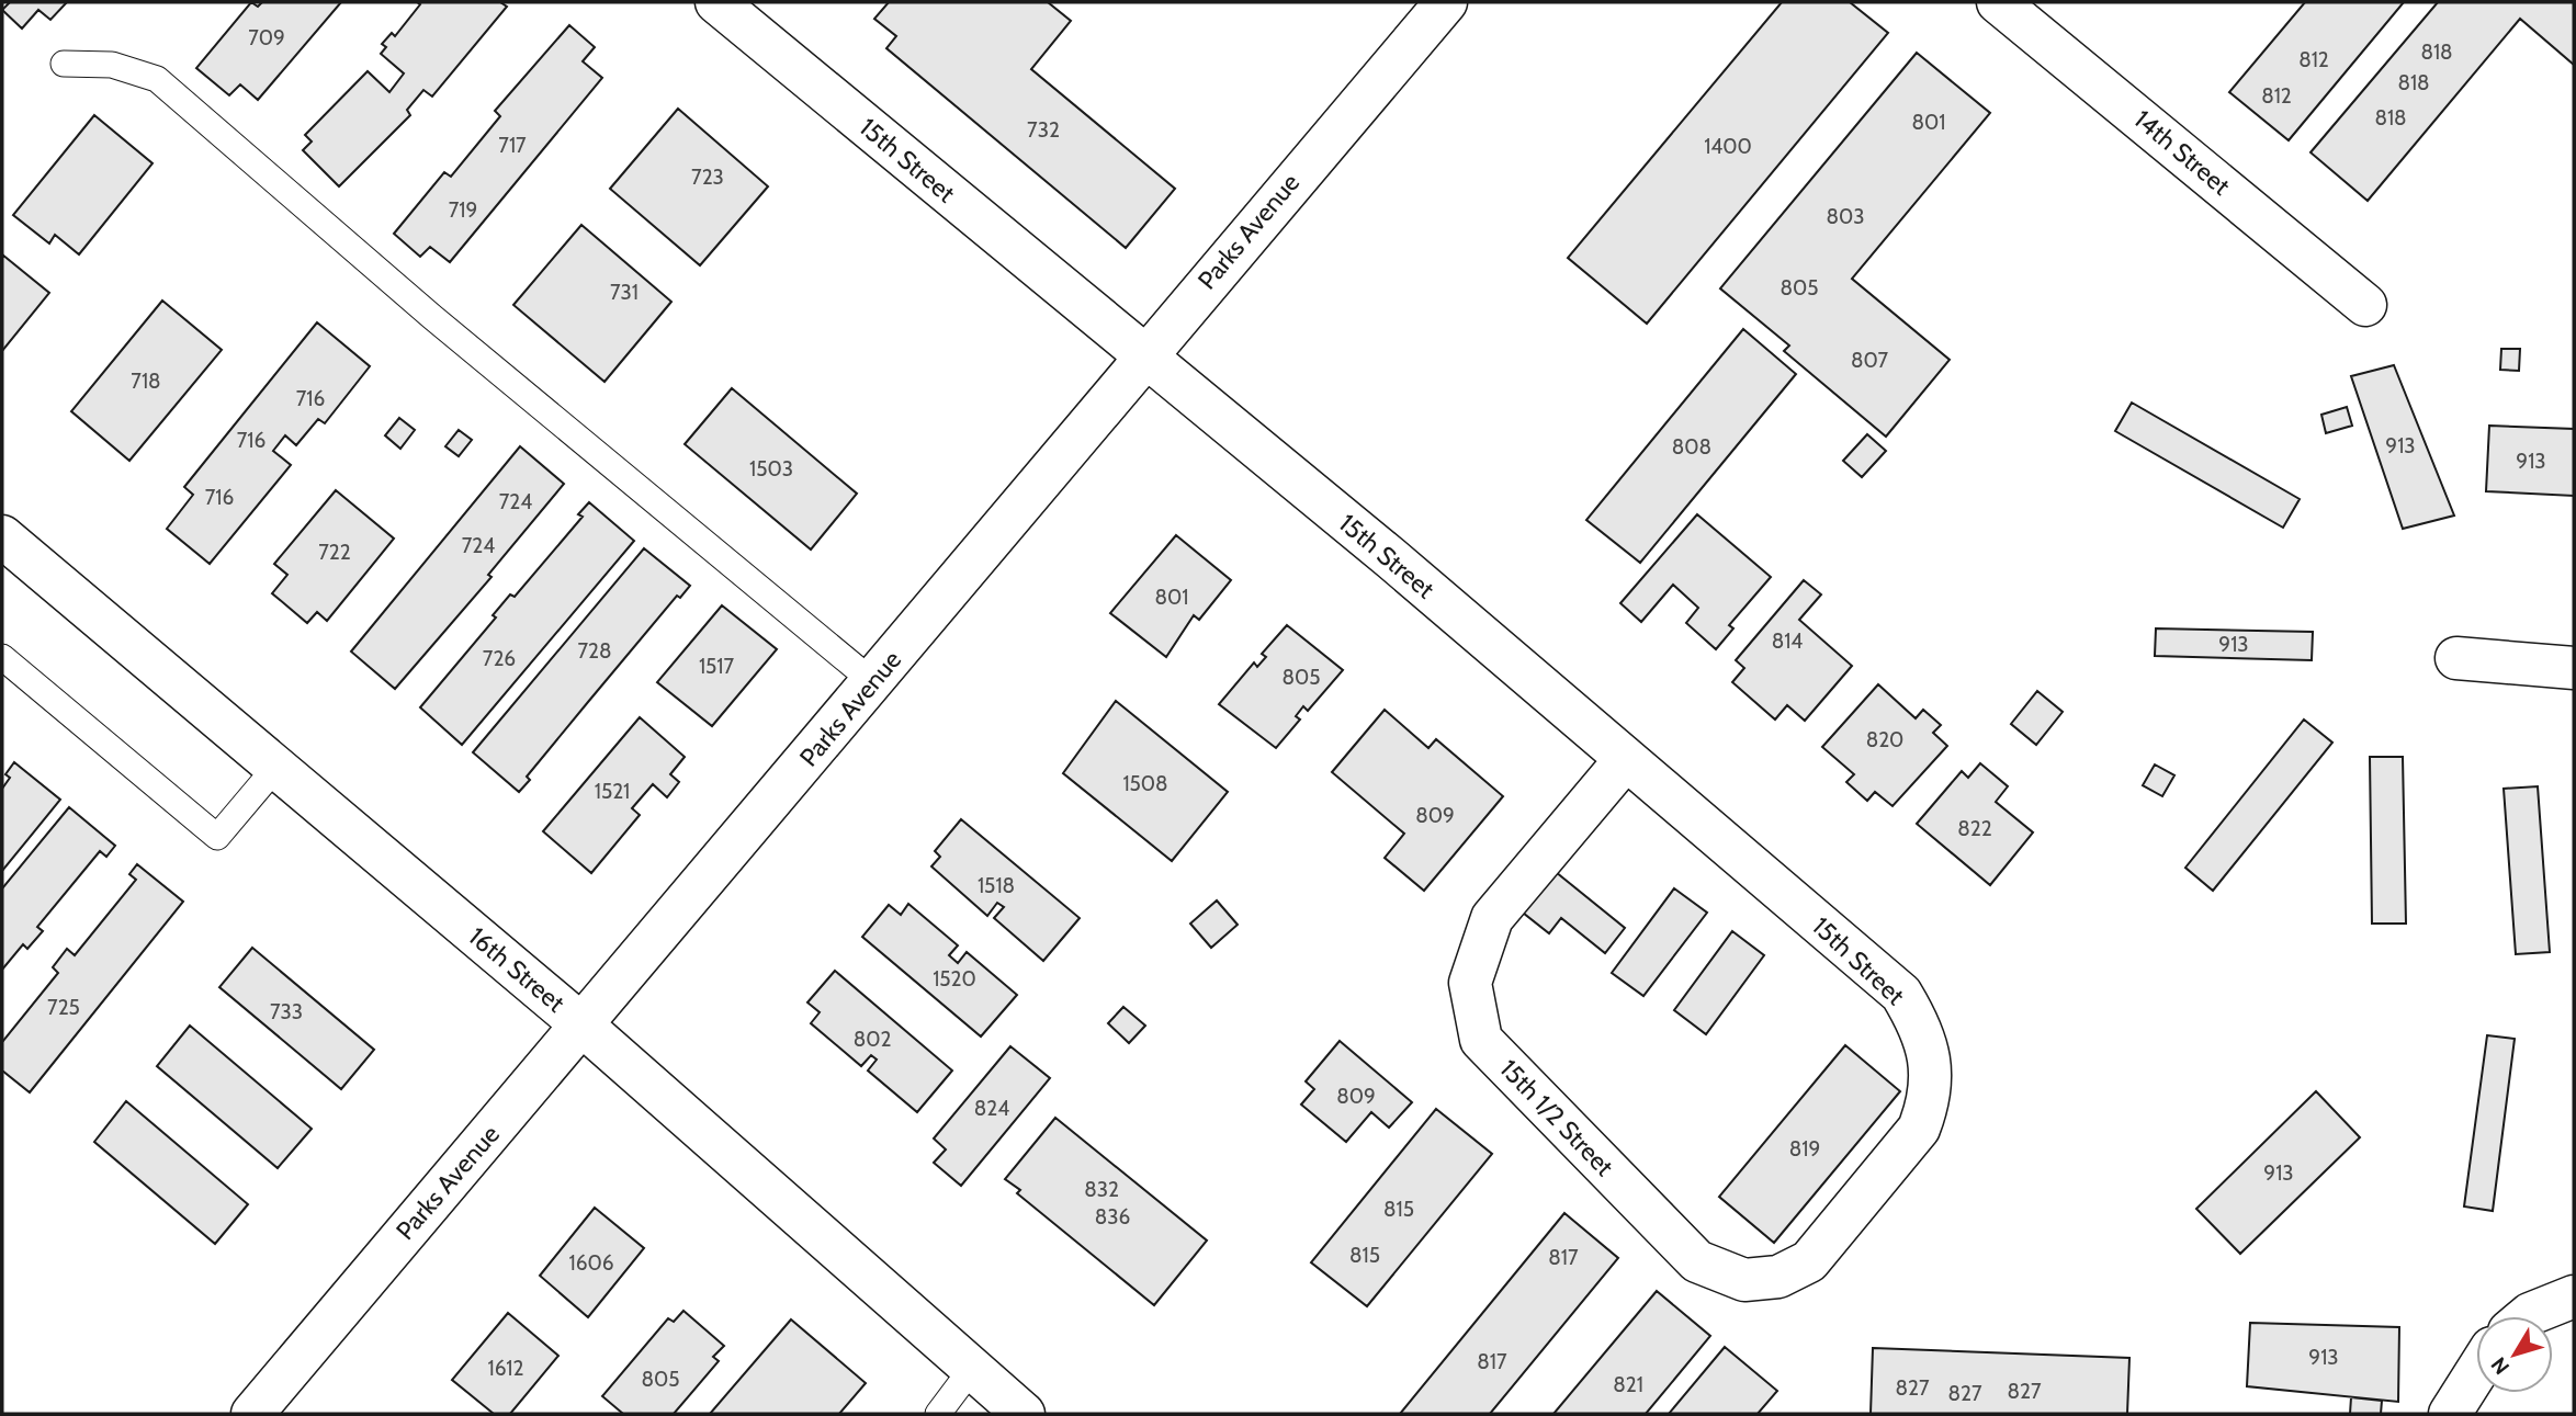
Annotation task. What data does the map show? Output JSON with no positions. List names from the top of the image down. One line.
{"streets":{"street":["14th Street","15th Street","Parks Avenue","16th Street","15th 1/2 Street"]},"crossings":[["15th Street","Parks Avenue"],["15th Street","15th 1/2 Street"],["Parks Avenue","16th Street"]],"house_numbers":["709","818","812","818","812","818","801","732","717","1400","723","719","803","805","731","807","718","716","716","913","808","913","1503","716","724","724","722","801","814","913","728","726","1517","805","820","1508","1521","809","822","1518","1520","725","733","802","809","824","819","913","832","815","836","815","817","1606","913","817","1612","805","821","827","827","827"],"north":"bottom left"}
